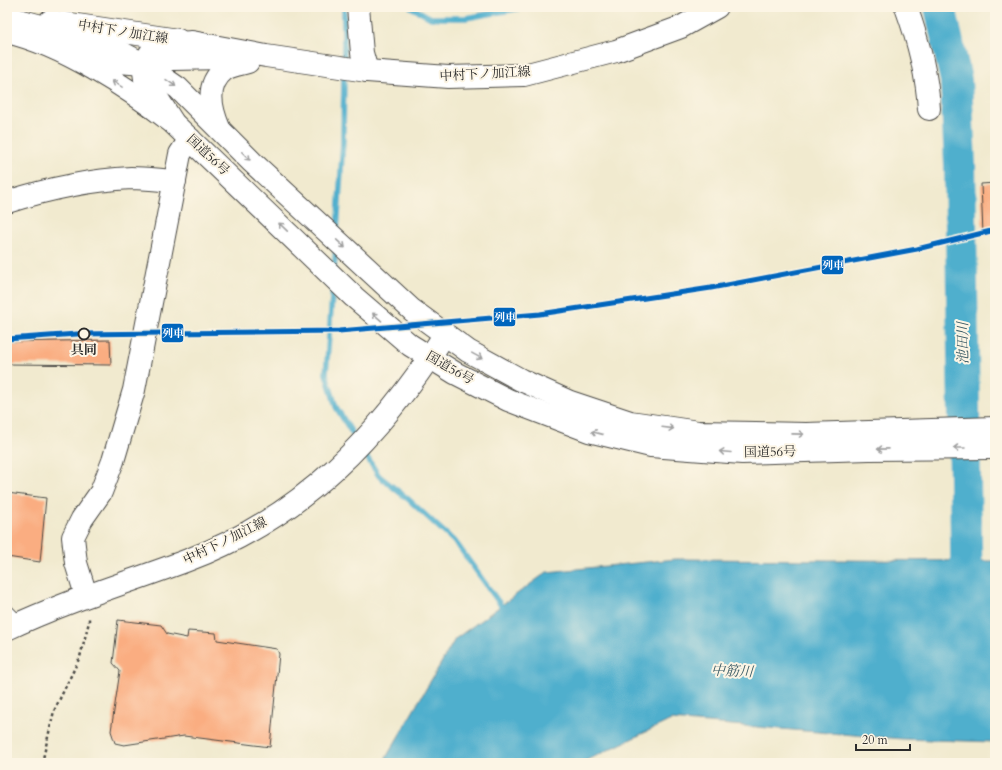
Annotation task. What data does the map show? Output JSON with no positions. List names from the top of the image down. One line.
{"streets":{"main road":["中村下ノ加江線","国道56号"]},"crossings":[["中村下ノ加江線","国道56号"]],"water":["池田川","中筋川"],"places":["具同"],"lines":["transit line 列車"],"scale_bar":"20 m"}
